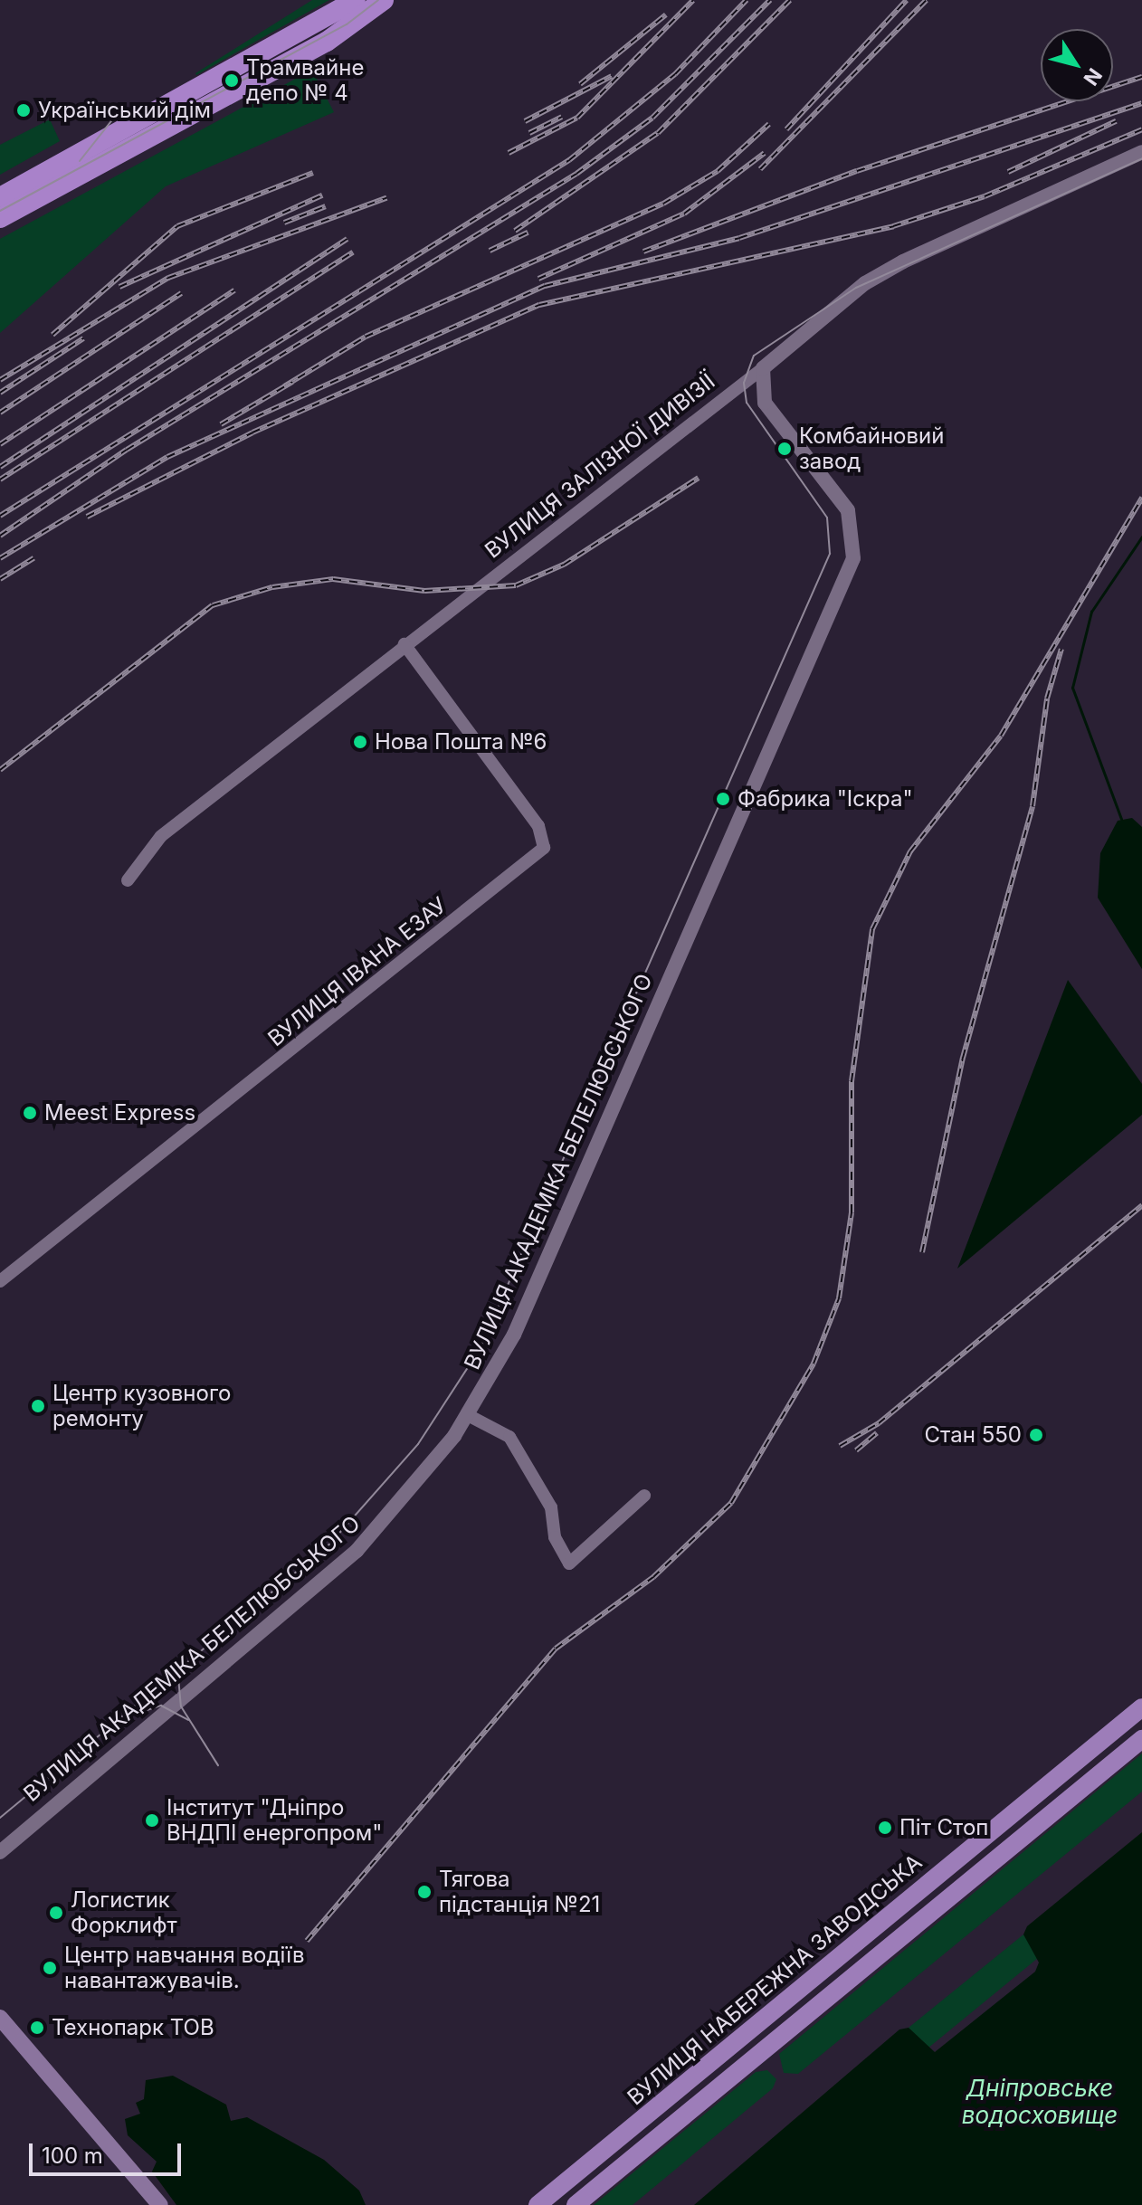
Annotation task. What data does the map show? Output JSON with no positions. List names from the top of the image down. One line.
{"streets":{"main road":["ВУЛИЦЯ НАБЕРЕЖНА ЗАВОДСЬКА"],"street":["ВУЛИЦЯ ЗАЛІЗНОЇ ДИВІЗІЇ","ВУЛИЦЯ ІВАНА ЕЗАУ","ВУЛИЦЯ АКАДЕМІКА БЕЛЕЛЮБСЬКОГО"]},"crossings":[["ВУЛИЦЯ ЗАЛІЗНОЇ ДИВІЗІЇ","ВУЛИЦЯ ІВАНА ЕЗАУ"],["ВУЛИЦЯ ЗАЛІЗНОЇ ДИВІЗІЇ","ВУЛИЦЯ АКАДЕМІКА БЕЛЕЛЮБСЬКОГО"]],"water":["Дніпровське водосховище"],"places":["Трамвайне депо № 4","Український дім","Комбайновий завод","Нова Пошта №6","Фабрика \"Іскра\"","Meest Express","Центр кузовного ремонту","Стан 550","Інститут \"Дніпро ВНДПІ енергопром\"","Піт Стоп","Тягова пiдстанцiя №21","Логистик Форклифт","Центр навчання водіїв навантажувачів.","Технопарк ТОВ"],"scale_bar":"100 m","north":"bottom right"}
